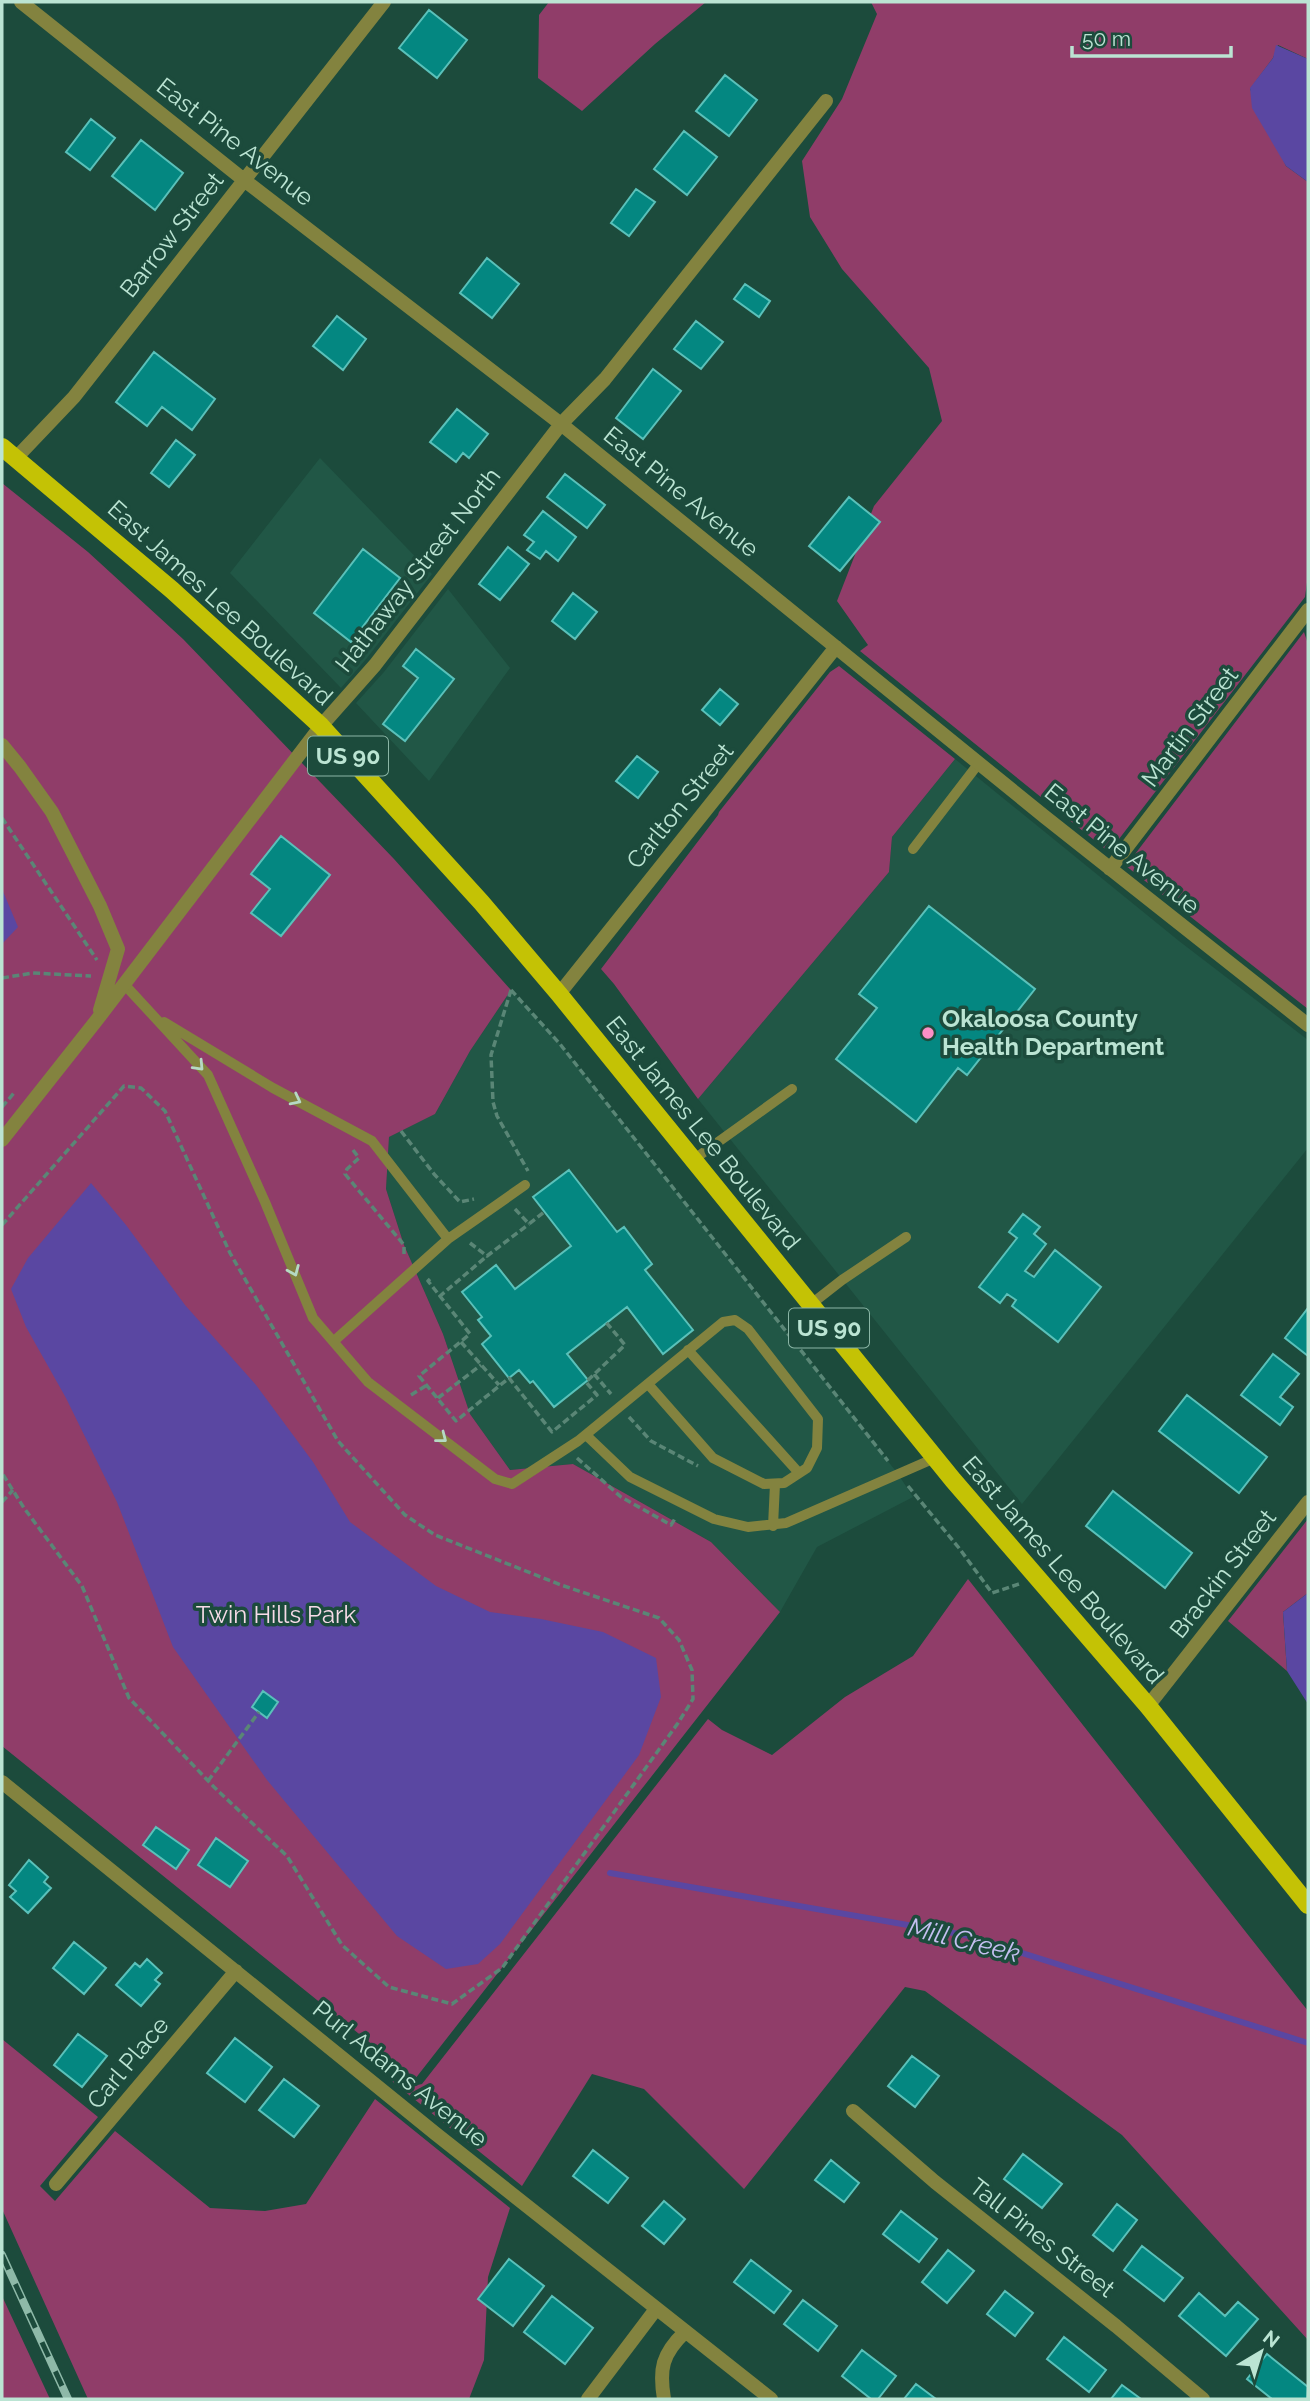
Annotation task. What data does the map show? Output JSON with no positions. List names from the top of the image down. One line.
{"streets":{"main road":["East James Lee Boulevard","US 90"],"street":["East Pine Avenue","Barrow Street","Hathaway Street North","Martin Street","Carlton Street","Brackin Street","Carl Place","Purl Adams Avenue","Tall Pines Street"]},"crossings":[["East Pine Avenue","Barrow Street"],["East Pine Avenue","Hathaway Street North"],["East Pine Avenue","Martin Street"],["East Pine Avenue","Carlton Street"],["Barrow Street","East James Lee Boulevard"],["Hathaway Street North","East James Lee Boulevard"],["East James Lee Boulevard","Carlton Street"],["East James Lee Boulevard","Brackin Street"],["Carl Place","Purl Adams Avenue"]],"water":["Mill Creek"],"parks":["Twin Hills Park"],"places":["Okaloosa County Health Department"],"scale_bar":"50 m","north":"top right"}
